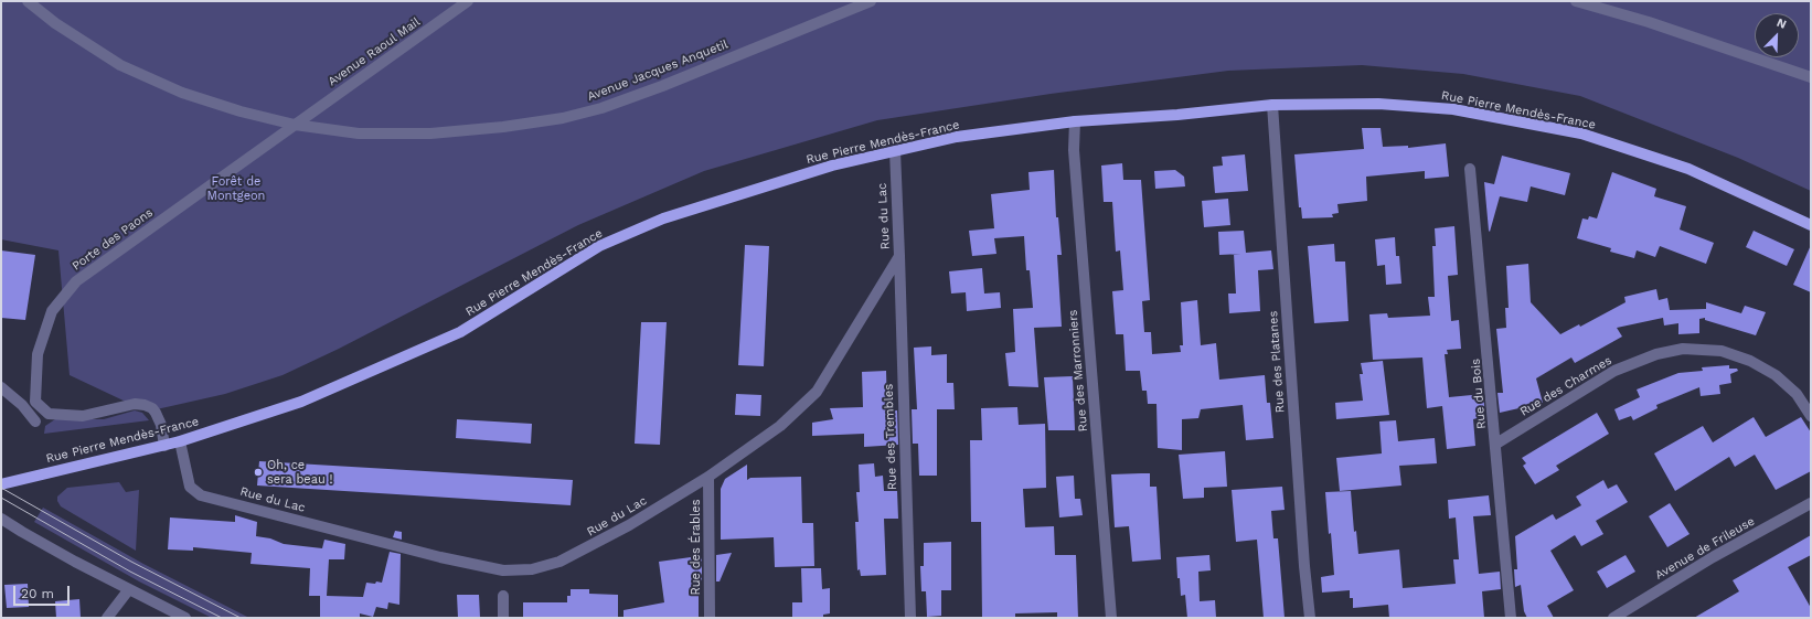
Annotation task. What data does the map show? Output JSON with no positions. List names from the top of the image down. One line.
{"streets":{"main road":["Rue Pierre Mendès-France"],"street":["Avenue Raoul Mail","Avenue Jacques Anquetil","Rue du Lac","Porte des Paons","Rue des Platanes","Rue des Marronniers","Rue des Charmes","Rue du Bois","Rue des Trembles","Rue des Érables","Avenue de Frileuse"]},"crossings":[["Avenue Raoul Mail","Avenue Jacques Anquetil"],["Avenue Raoul Mail","Porte des Paons"],["Avenue Jacques Anquetil","Porte des Paons"],["Rue Pierre Mendès-France","Rue du Lac"],["Rue Pierre Mendès-France","Porte des Paons"],["Rue Pierre Mendès-France","Rue des Platanes"],["Rue Pierre Mendès-France","Rue des Marronniers"],["Rue du Lac","Rue des Trembles"],["Rue du Lac","Rue des Érables"],["Rue des Charmes","Rue du Bois"]],"parks":["Forêt de Montgeon"],"places":["Oh, ce sera beau !"],"scale_bar":"20 m","north":"top right"}
